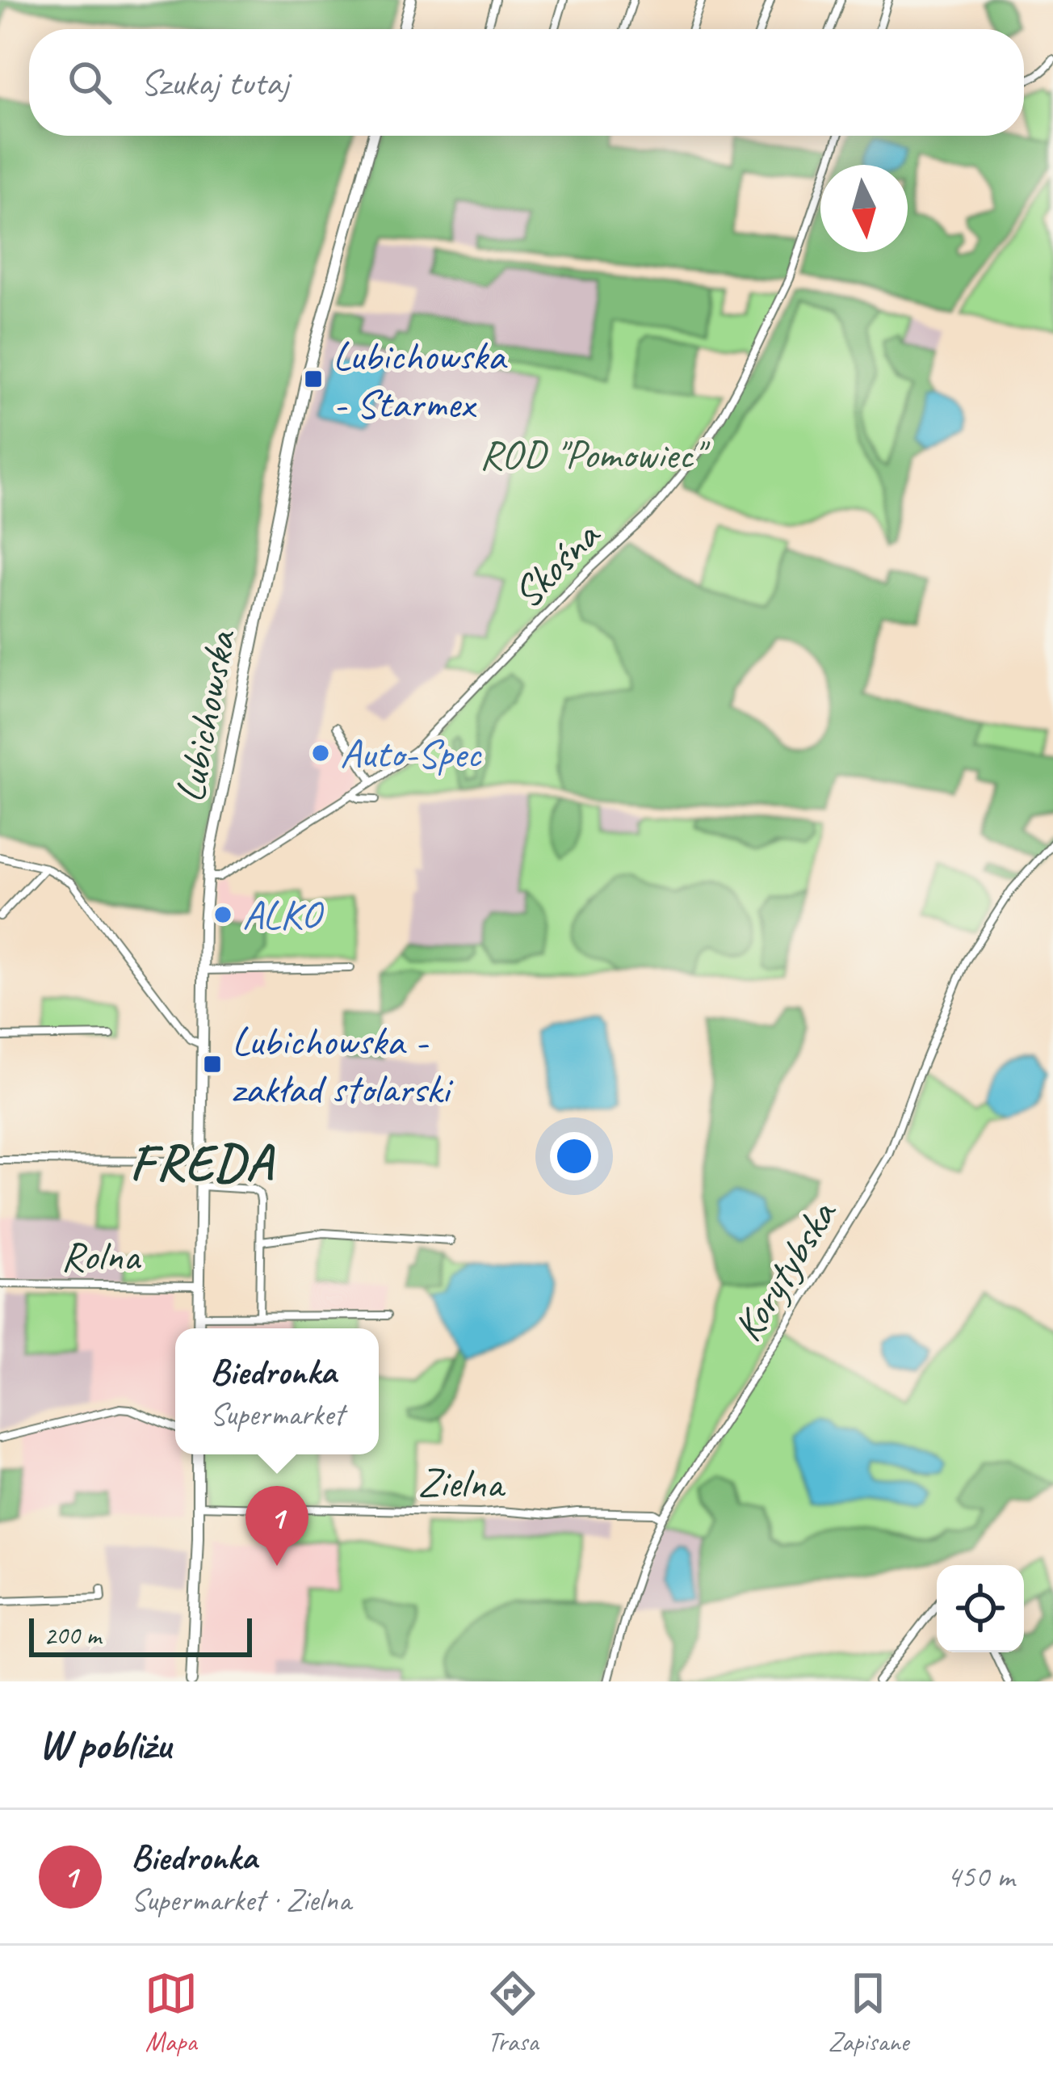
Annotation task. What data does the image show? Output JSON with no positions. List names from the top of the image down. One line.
{"streets":{"street":["Skośna","Lubichowska","Rolna","Korytybska","Zielna"]},"crossings":[["Skośna","Lubichowska"],["Lubichowska","Rolna"],["Korytybska","Zielna"]],"districts":["FREDA"],"parks":["ROD \"Pomowiec\""],"places":{"transit":["Lubichowska - Starmex","Lubichowska - zakład stolarski"],"other":["Auto-Spec","ALKO"]},"scale_bar":"200 m","north":"bottom","page":{"search":"Szukaj tutaj","popup":["Biedronka","Supermarket"],"pins":"1","scale":"200 m","heading":"W pobliżu","list":[{"mark":"1","name":"Biedronka","note":"Supermarket · Zielna","value":"450 m"}],"nav":["Mapa","Trasa","Zapisane"]}}
